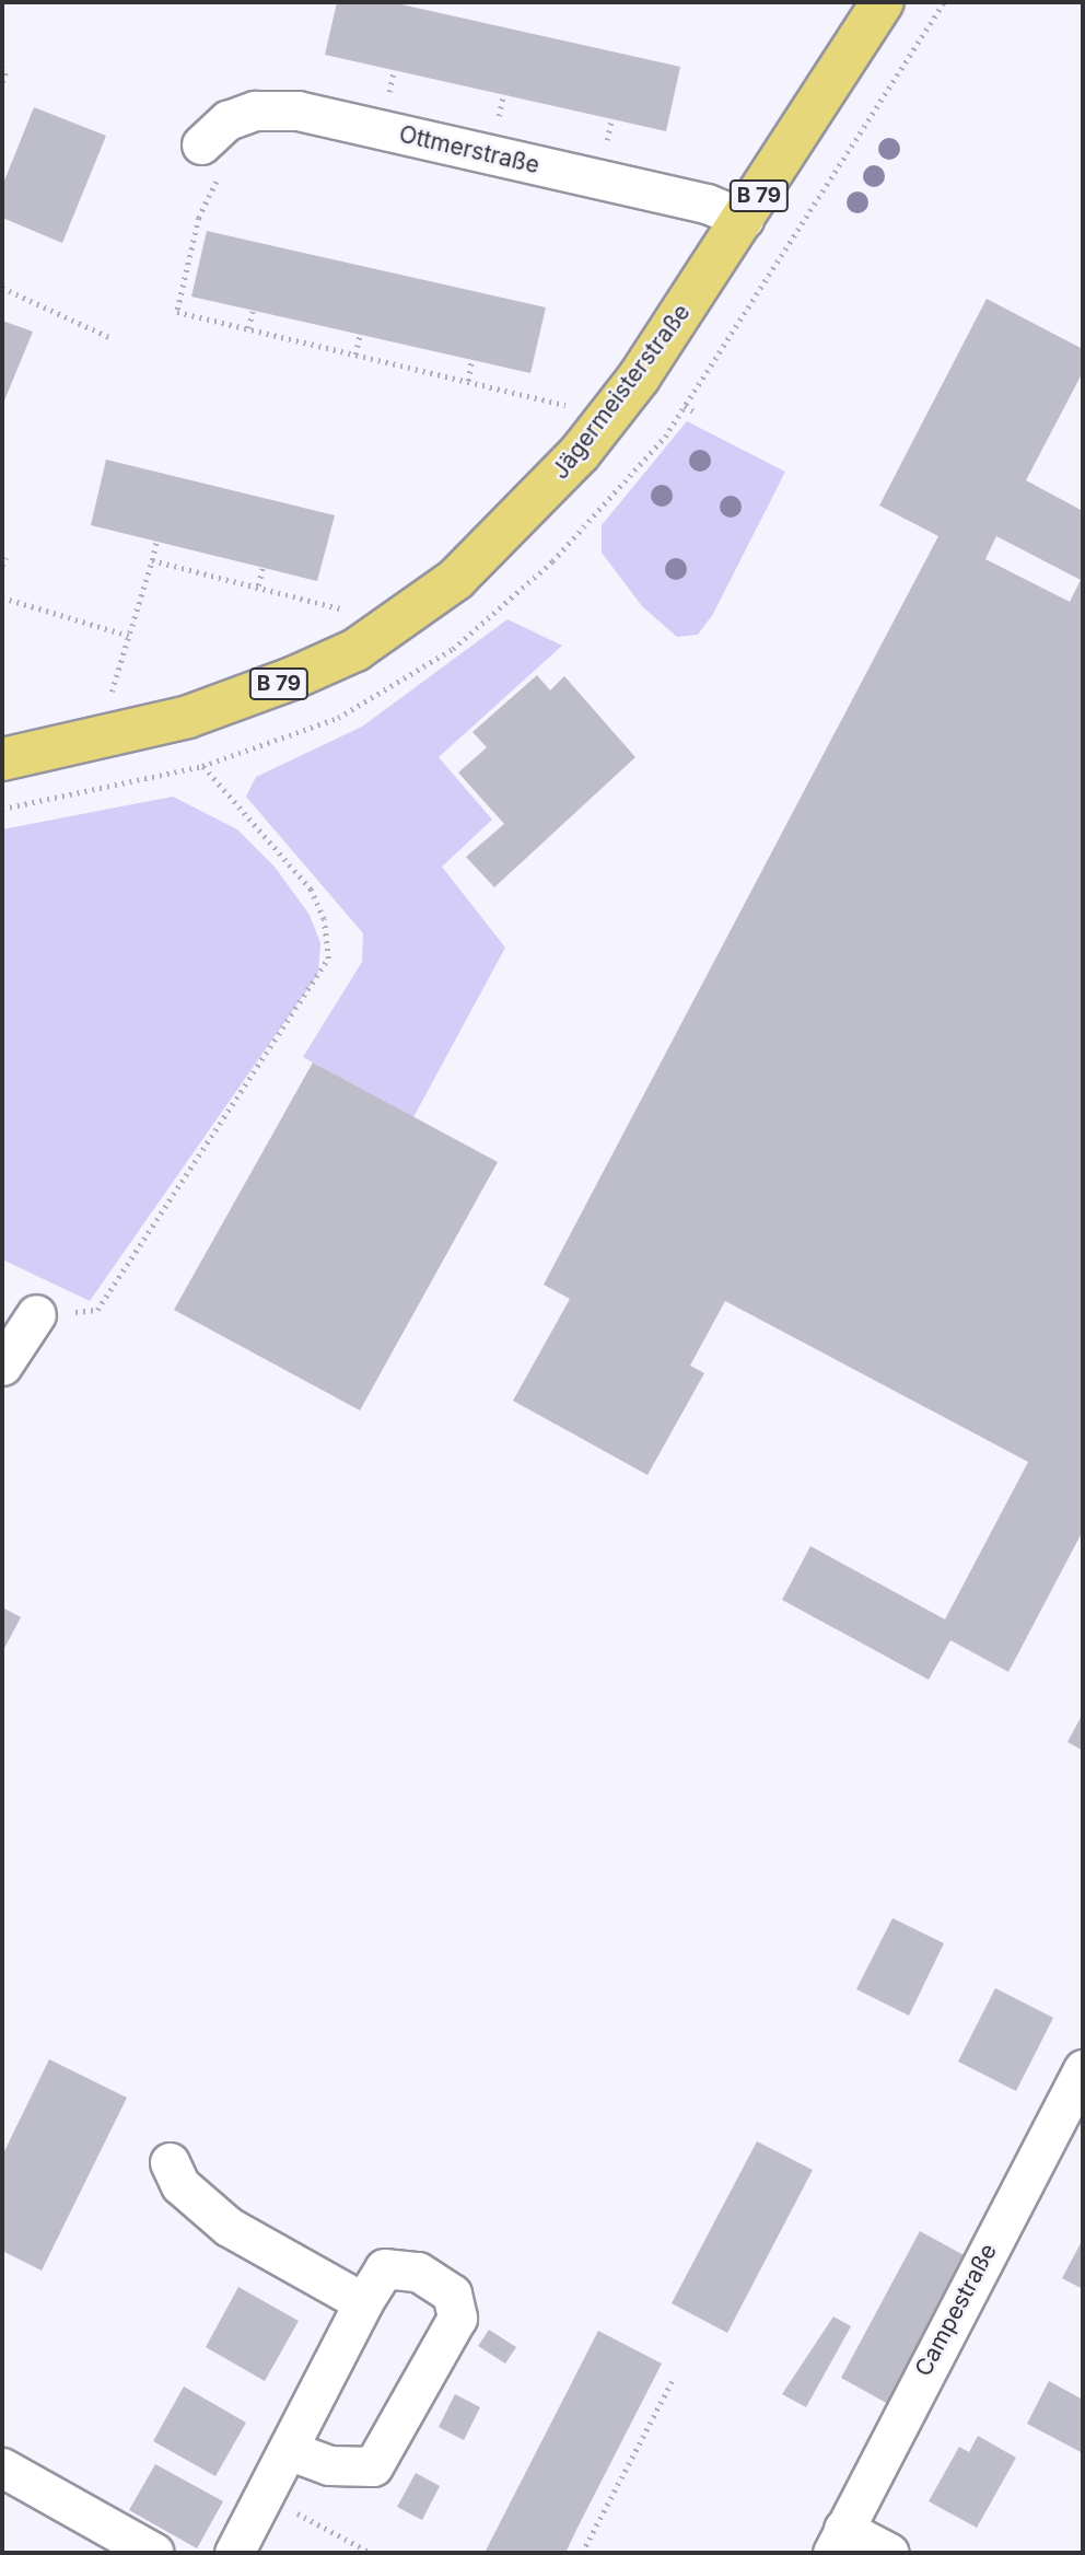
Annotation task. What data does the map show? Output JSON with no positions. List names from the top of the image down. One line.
{"streets":{"main road":["B 79","Jägermeisterstraße"],"street":["Ottmerstraße","Campestraße"]},"crossings":[["Ottmerstraße","Jägermeisterstraße"]]}
